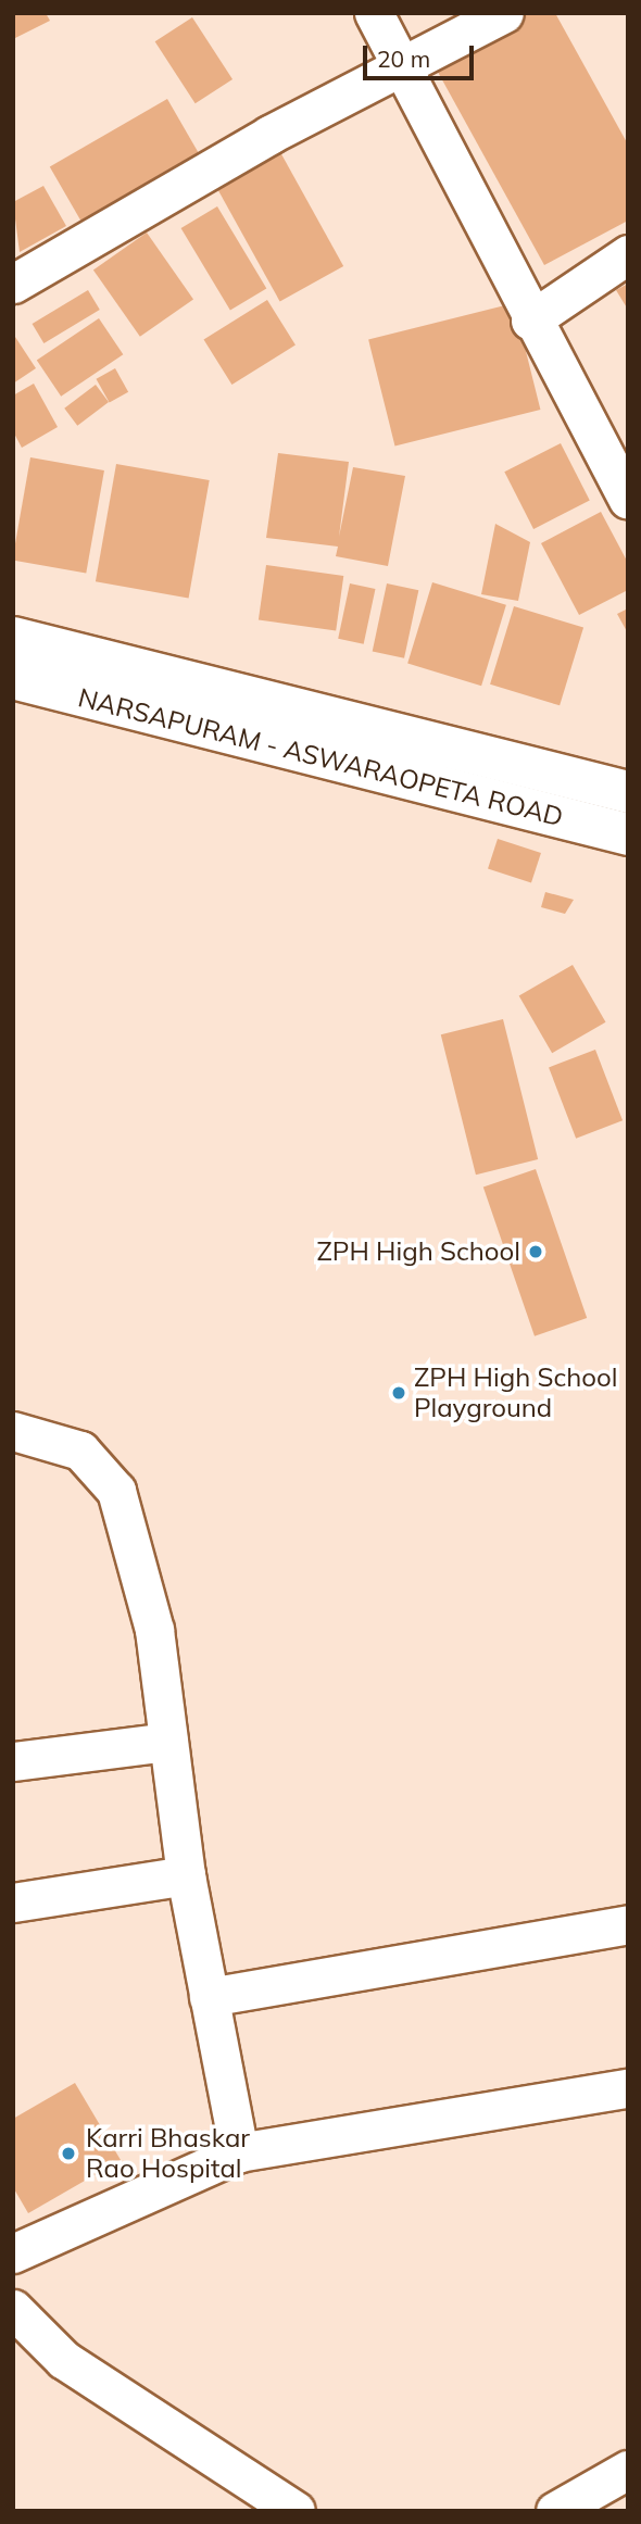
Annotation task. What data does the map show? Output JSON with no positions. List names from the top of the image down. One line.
{"streets":{"main road":["NARSAPURAM - ASWARAOPETA ROAD"]},"places":["ZPH High School","ZPH High School Playground","Karri Bhaskar Rao Hospital"],"scale_bar":"20 m"}
